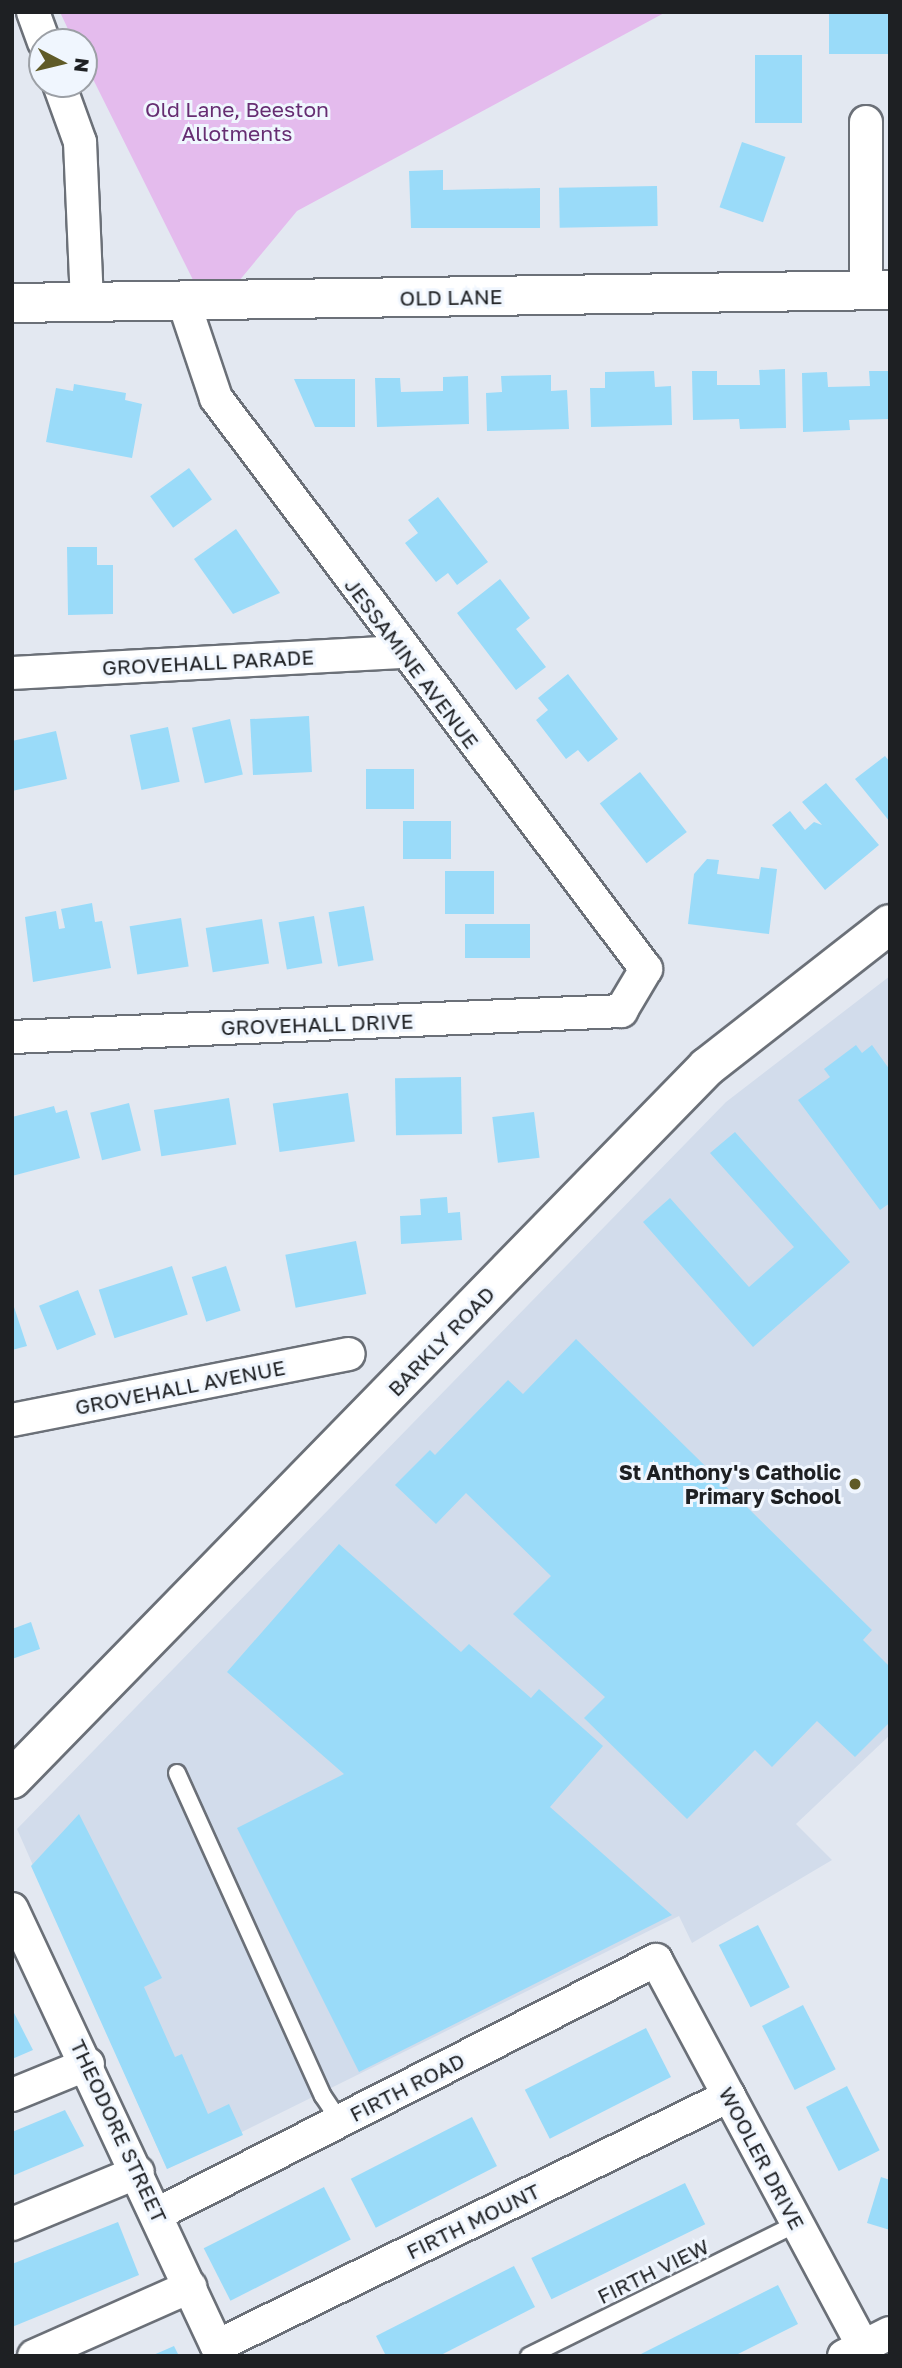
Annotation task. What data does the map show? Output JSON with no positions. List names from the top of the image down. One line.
{"streets":{"street":["OLD LANE","GROVEHALL PARADE","JESSAMINE AVENUE","GROVEHALL DRIVE","BARKLY ROAD","GROVEHALL AVENUE","FIRTH ROAD","THEODORE STREET","WOOLER DRIVE","FIRTH MOUNT"],"lane":["FIRTH VIEW"]},"crossings":[["OLD LANE","JESSAMINE AVENUE"],["GROVEHALL PARADE","JESSAMINE AVENUE"],["JESSAMINE AVENUE","GROVEHALL DRIVE"],["FIRTH ROAD","THEODORE STREET"],["FIRTH ROAD","WOOLER DRIVE"],["THEODORE STREET","FIRTH MOUNT"],["WOOLER DRIVE","FIRTH MOUNT"],["WOOLER DRIVE","FIRTH VIEW"]],"parks":["Old Lane, Beeston Allotments"],"places":["St Anthony's Catholic Primary School"],"north":"right"}
